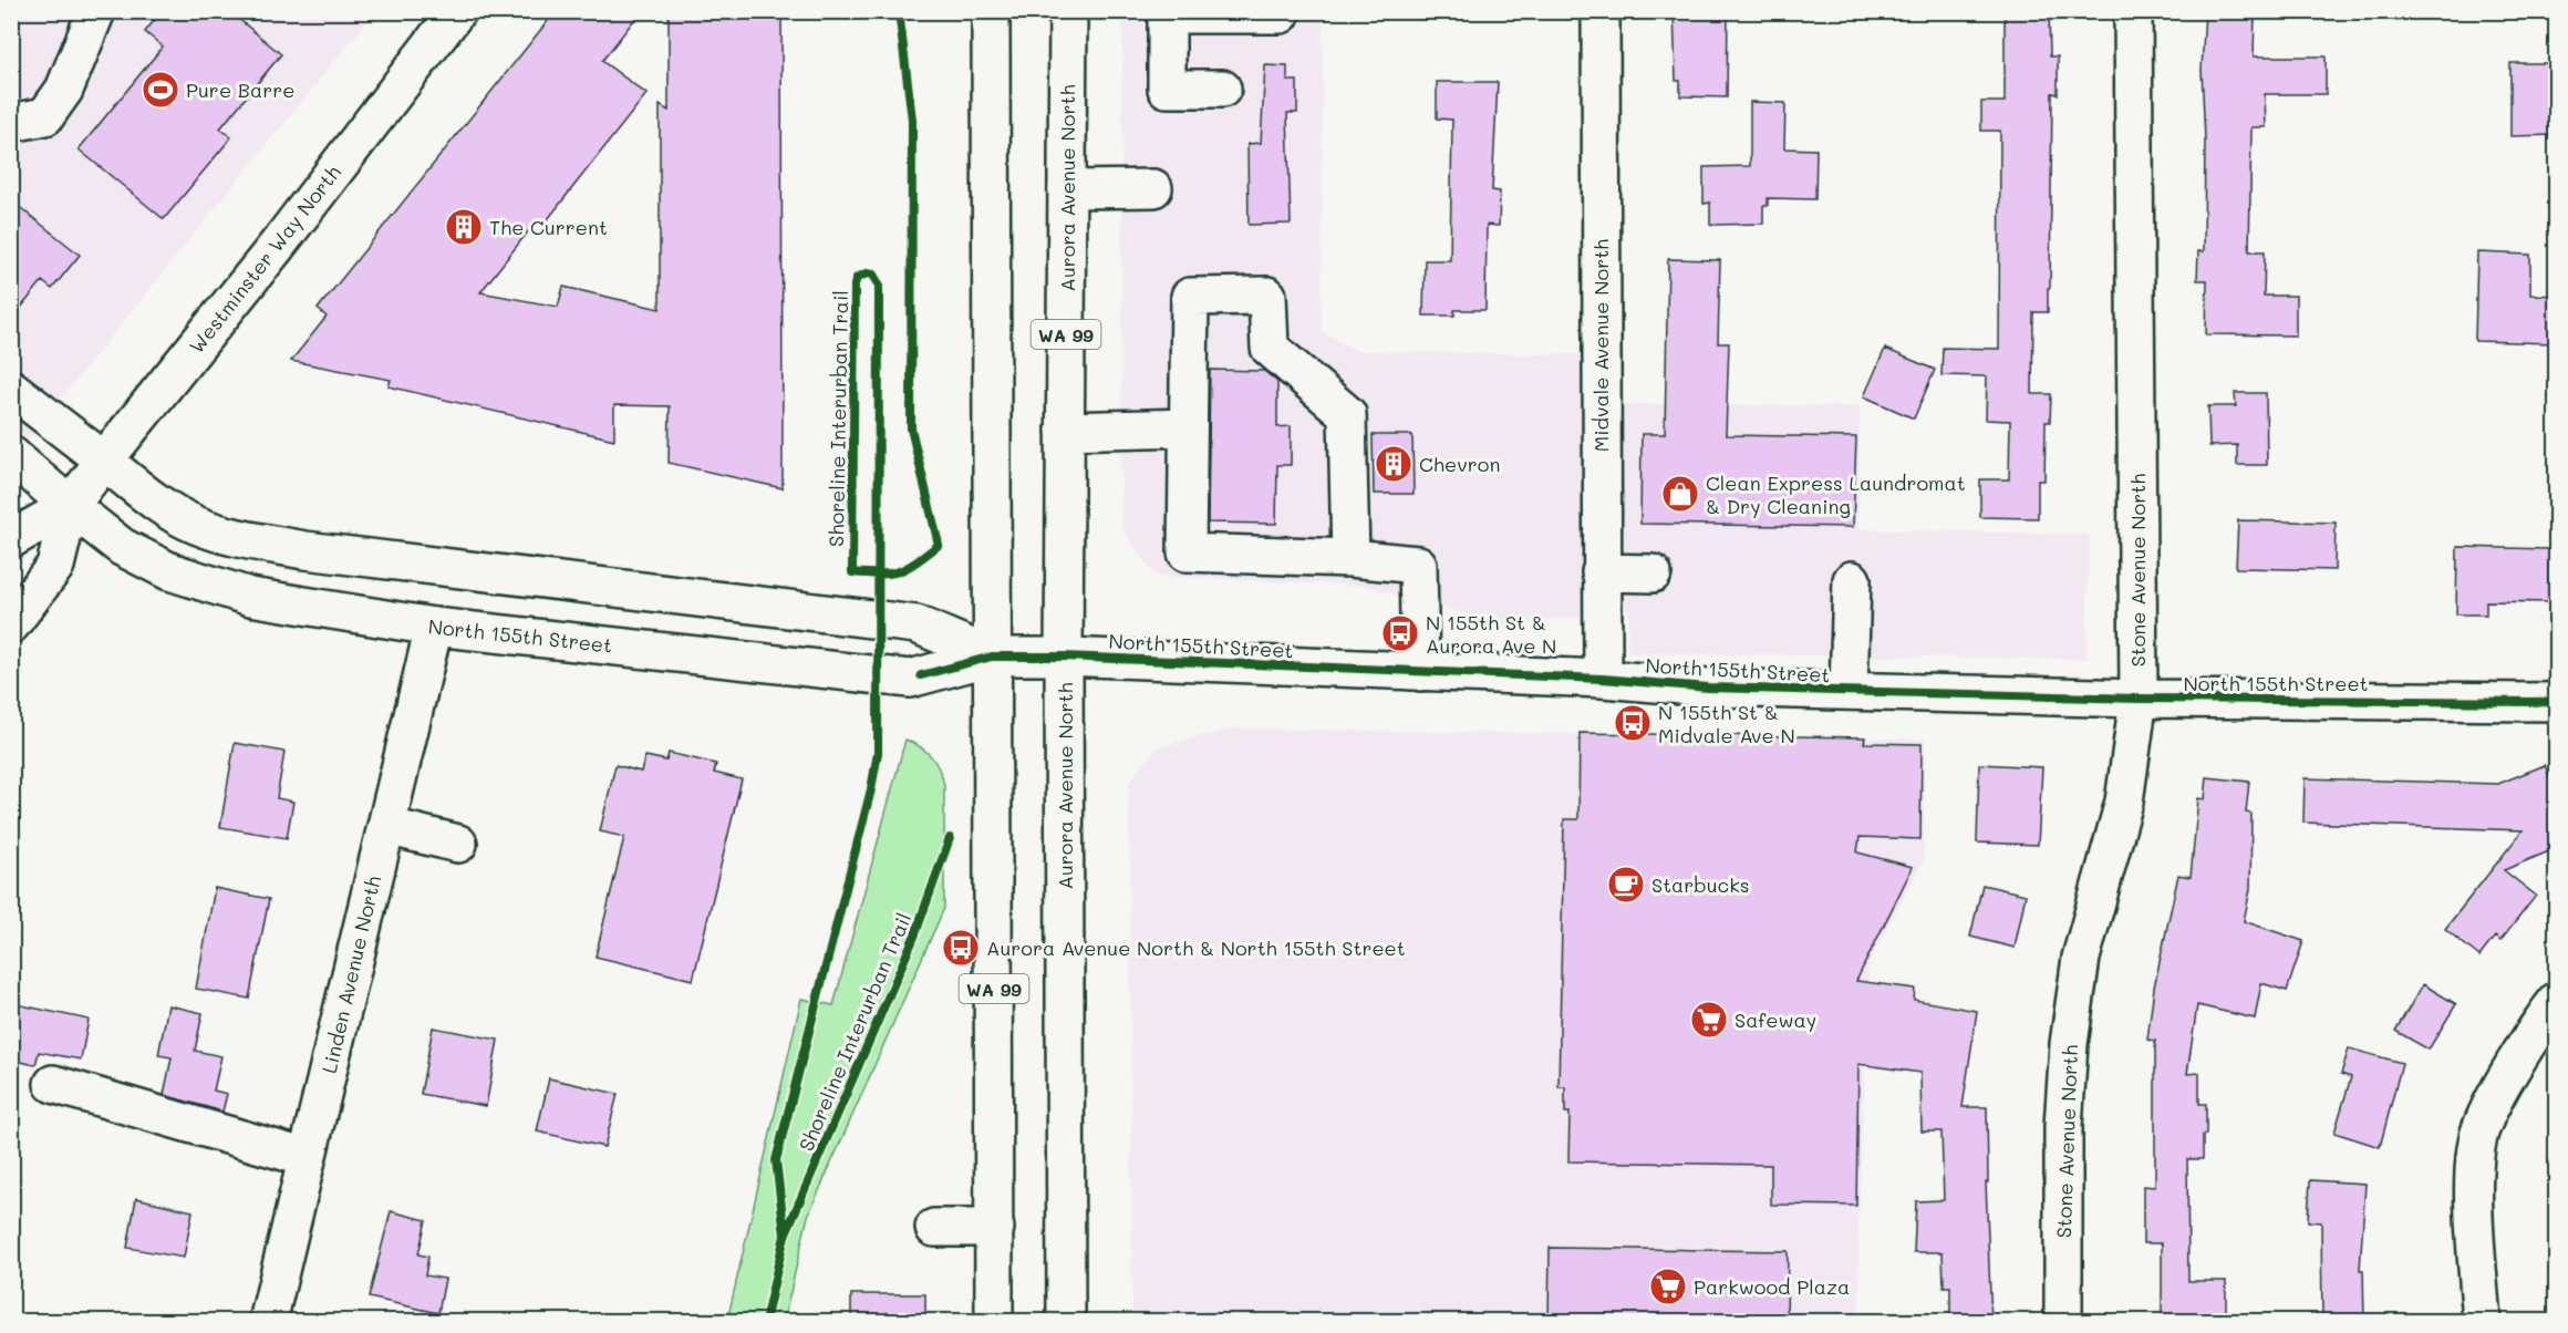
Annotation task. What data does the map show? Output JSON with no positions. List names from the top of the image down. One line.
{"streets":{"main road":["Aurora Avenue North","Westminster Way North","WA 99","Midvale Avenue North","Stone Avenue North","North 155th Street","Linden Avenue North"],"cycle path":["Shoreline Interurban Trail"]},"crossings":[["Aurora Avenue North","North 155th Street"],["Westminster Way North","North 155th Street"],["WA 99","North 155th Street"],["Midvale Avenue North","North 155th Street"],["Stone Avenue North","North 155th Street"],["North 155th Street","Linden Avenue North"]],"places":{"sports":["Pure Barre"],"building":["The Current","Chevron"],"shop":["Clean Express Laundromat & Dry Cleaning"],"bus stop":["N 155th St & Aurora Ave N","N 155th St & Midvale Ave N","Aurora Avenue North & North 155th Street"],"cafe":["Starbucks"],"supermarket":["Safeway","Parkwood Plaza"]}}
